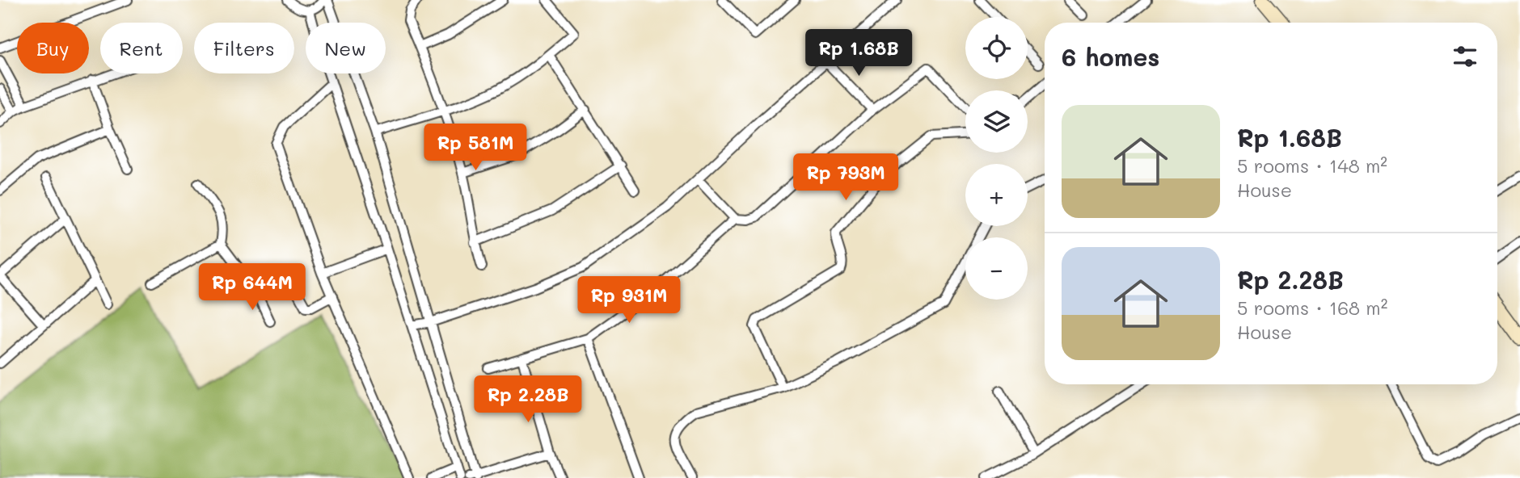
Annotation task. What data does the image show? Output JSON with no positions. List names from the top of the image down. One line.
{"page":{"map_buttons":["+","−"],"chip":["Buy","Rent","Filters","New"],"heading":"6 homes","price":["Rp 1.68B","Rp 581M","Rp 793M","Rp 644M","Rp 931M","Rp 2.28B"],"list":[{"name":"Rp 1.68B","note":"5 rooms · 148 m² · House"},{"name":"Rp 2.28B","note":"5 rooms · 168 m² · House"}]}}
